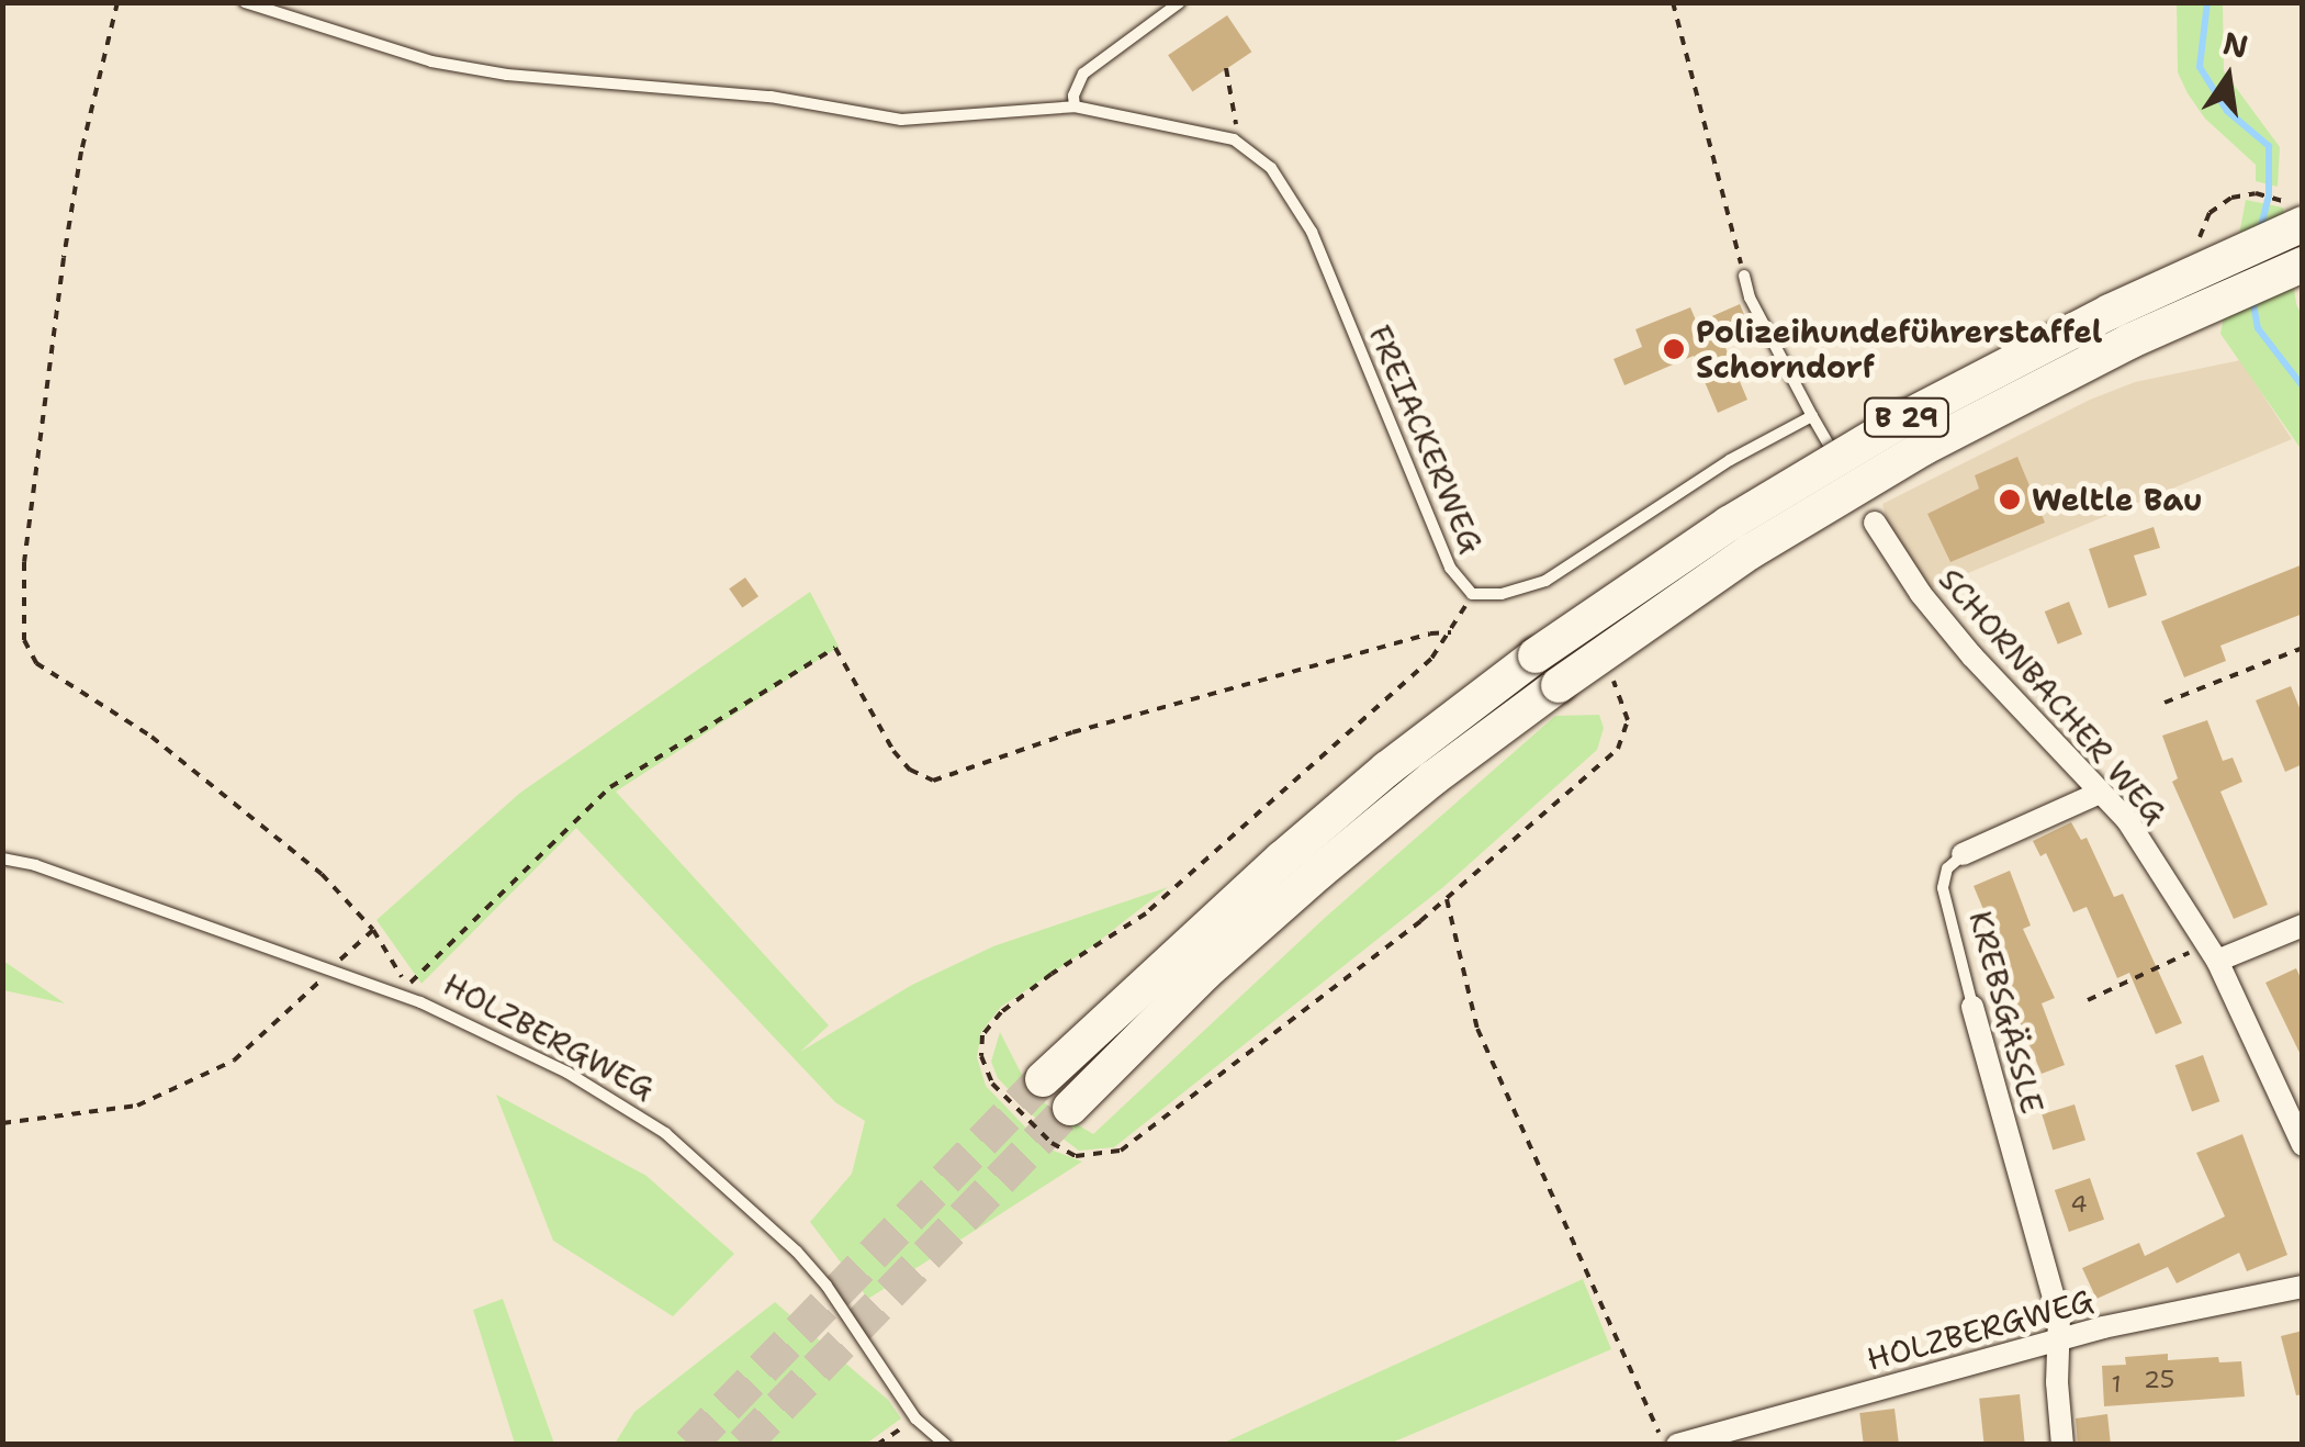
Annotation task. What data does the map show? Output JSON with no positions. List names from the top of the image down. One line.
{"streets":{"highway":["B 29"],"street":["SCHORNBACHER WEG","KREBSGÄSSLE","HOLZBERGWEG"],"lane":["FREIACKERWEG"]},"crossings":[["SCHORNBACHER WEG","KREBSGÄSSLE"],["KREBSGÄSSLE","HOLZBERGWEG"]],"places":["Polizeihundeführerstaffel Schorndorf","Weltle Bau"],"house_numbers":["4","25","1"],"north":"top"}
